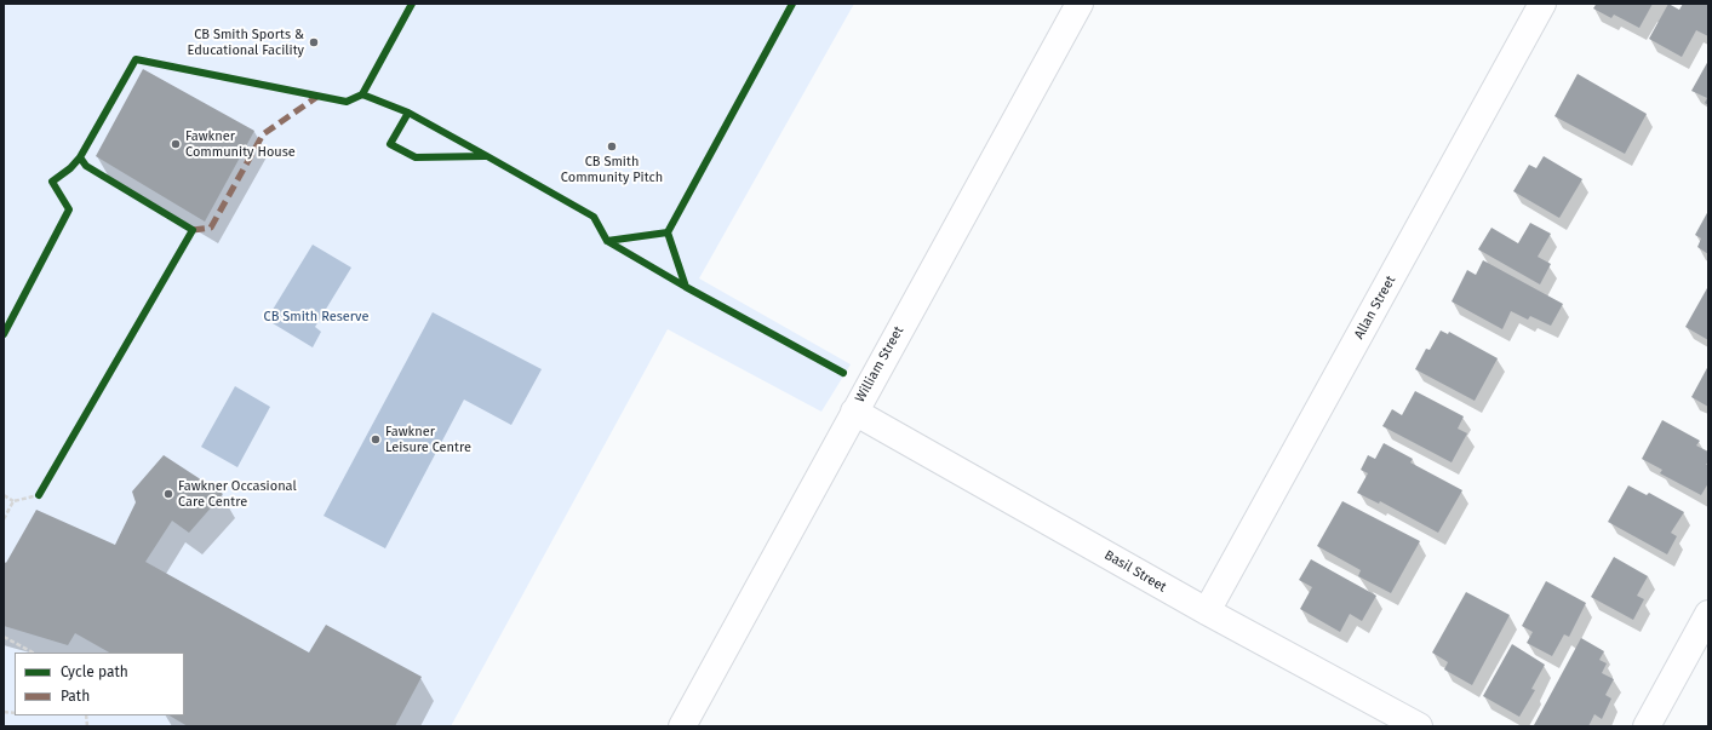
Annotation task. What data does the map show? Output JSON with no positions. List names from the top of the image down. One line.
{"streets":{"street":["Allan Street","William Street","Basil Street"]},"crossings":[["Allan Street","Basil Street"],["William Street","Basil Street"]],"parks":["CB Smith Reserve"],"places":["CB Smith Sports & Educational Facility","Fawkner Community House","CB Smith Community Pitch","Fawkner Leisure Centre","Fawkner Occasional Care Centre"],"legend":["Cycle path","Path"]}
